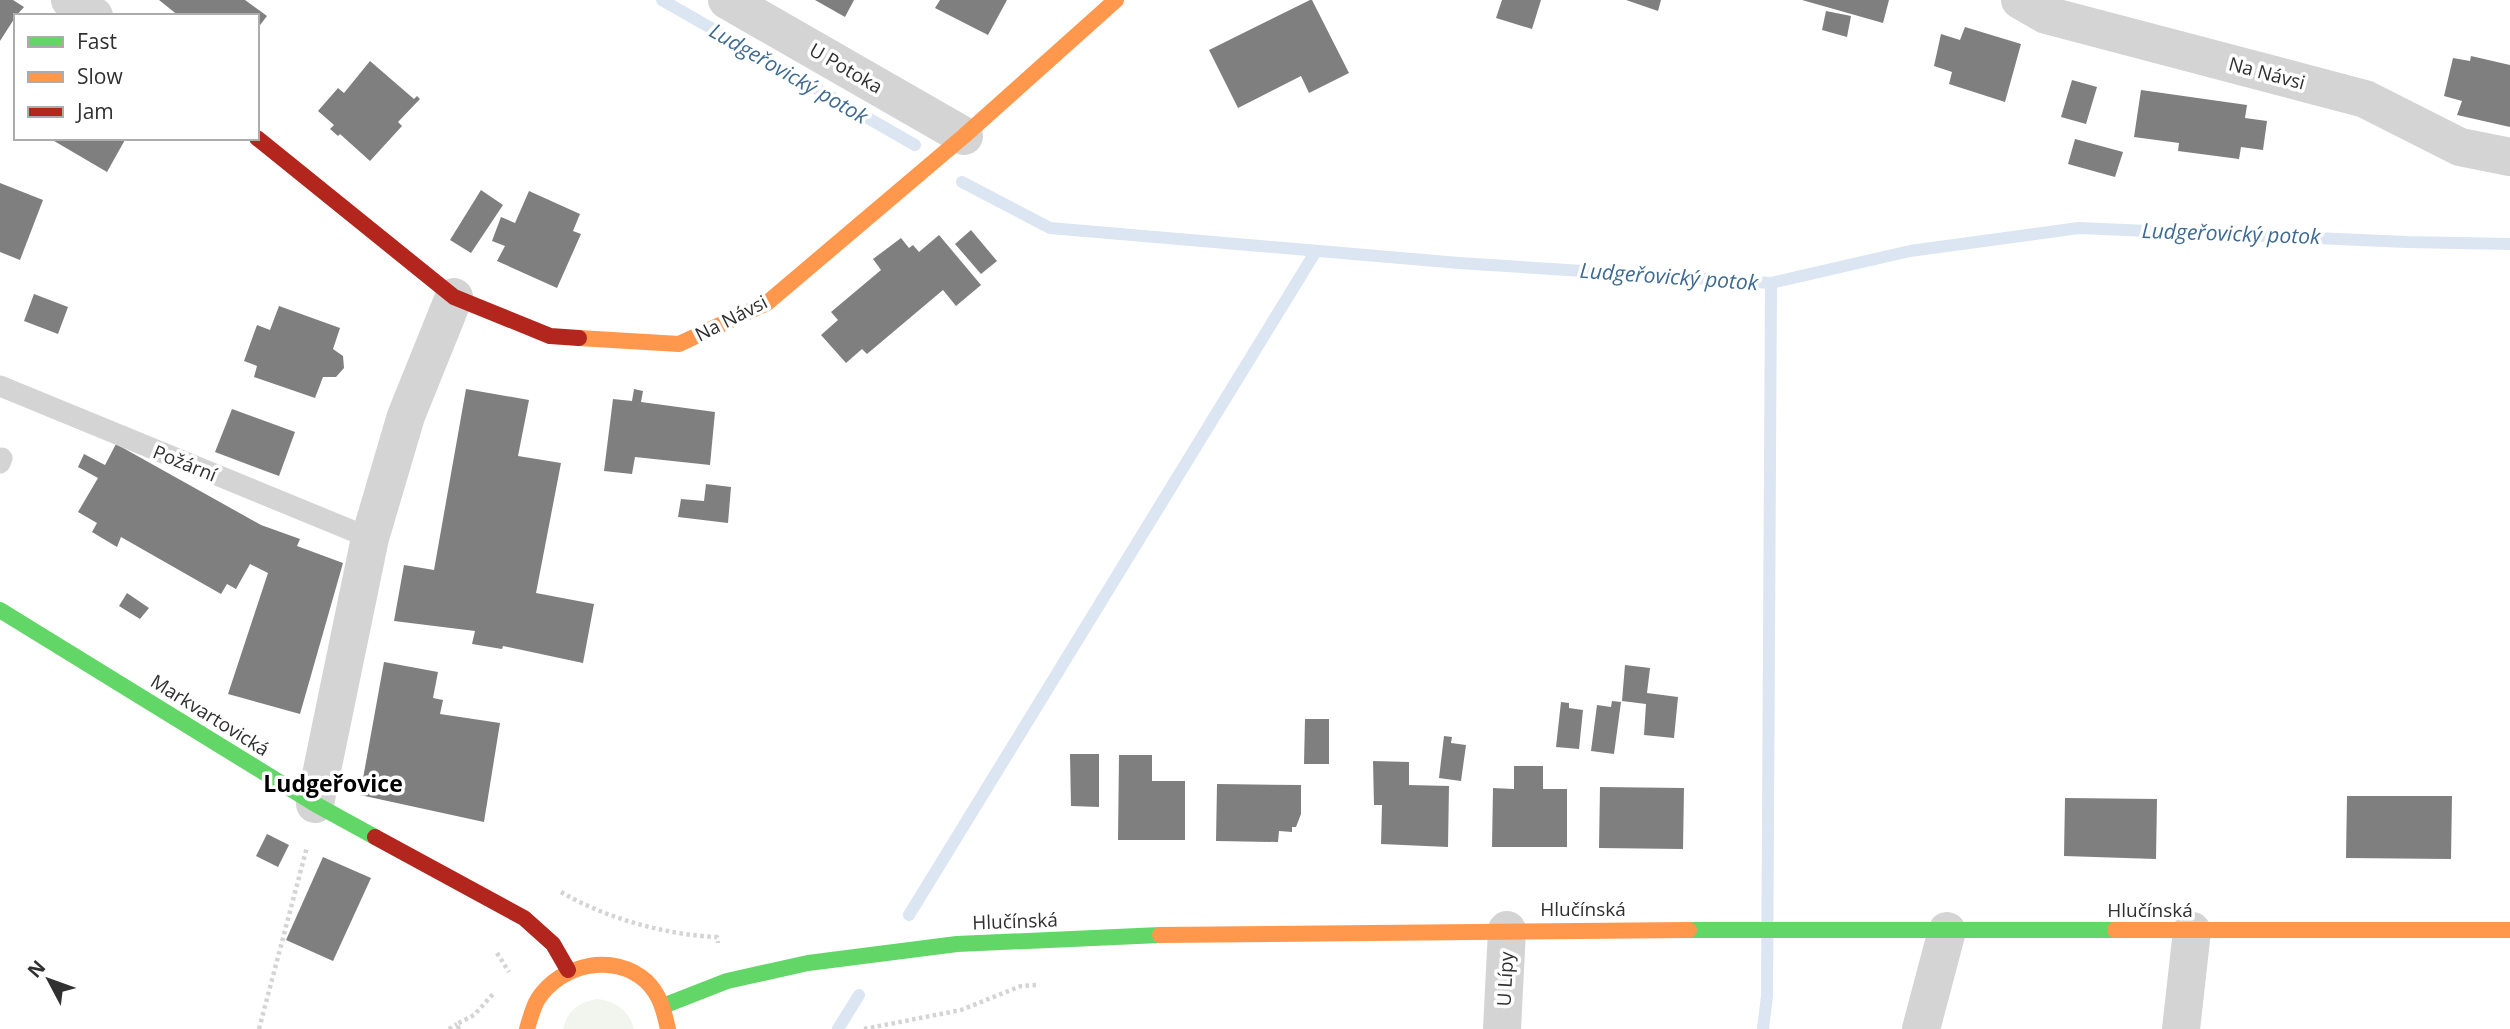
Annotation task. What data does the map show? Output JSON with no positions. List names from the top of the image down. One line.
{"streets":{"street":["U Potoka","Na Návsi","Markvartovická","Hlučínská","U Lípy"],"lane":["Požární"]},"crossings":[["U Potoka","Na Návsi"],["Hlučínská","U Lípy"]],"districts":["Ludgeřovice"],"water":["Ludgeřovický potok"],"legend":["Fast","Slow","Jam"],"north":"top left"}
